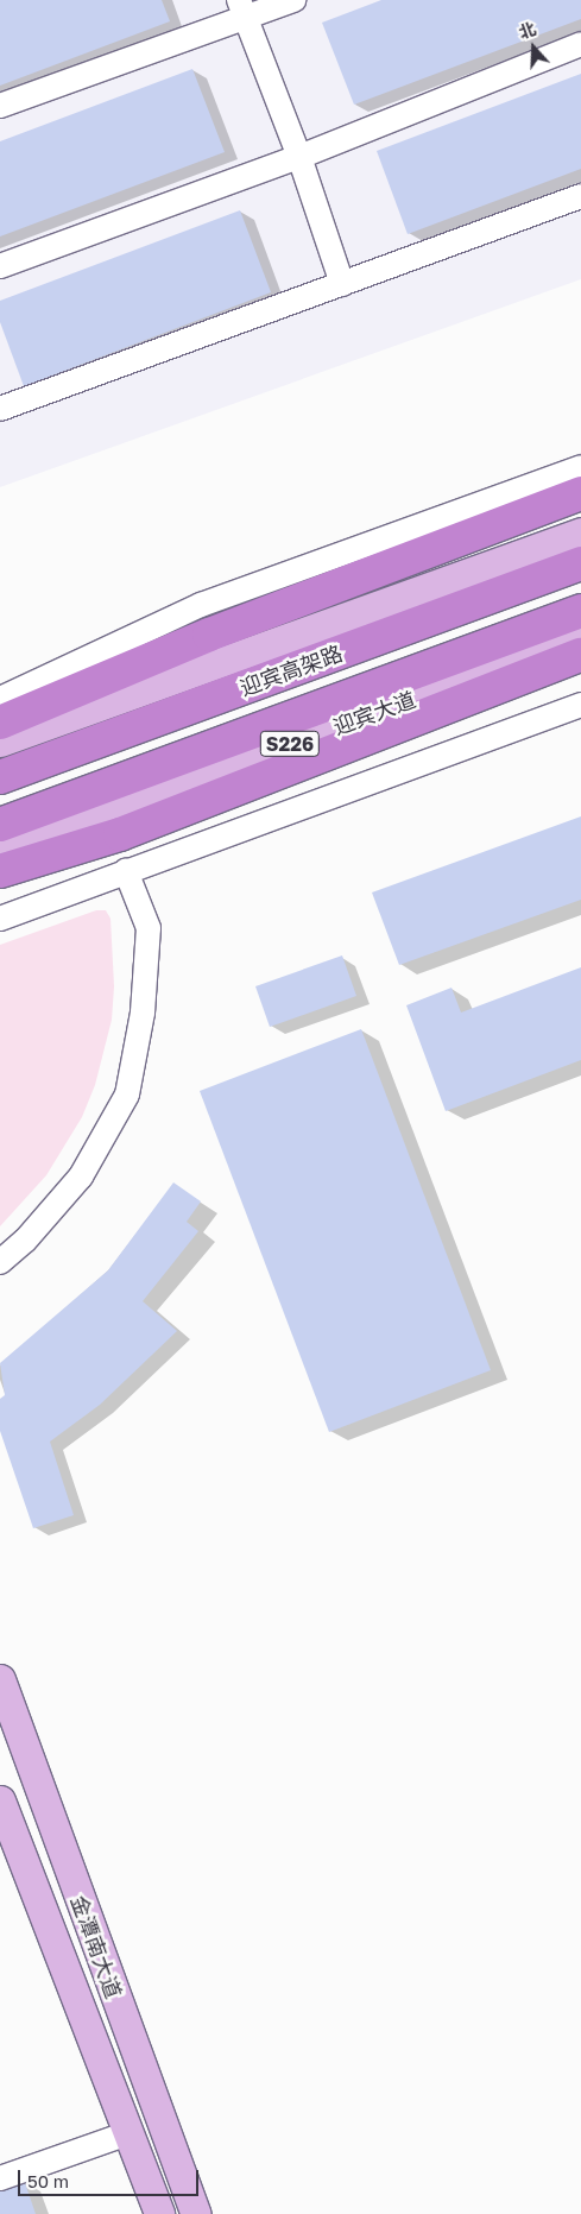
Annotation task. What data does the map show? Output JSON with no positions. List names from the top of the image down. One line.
{"streets":{"highway":["迎宾高架路"],"main road":["迎宾大道","S226","金潭南大道"]},"scale_bar":"50 m","north":"top"}
